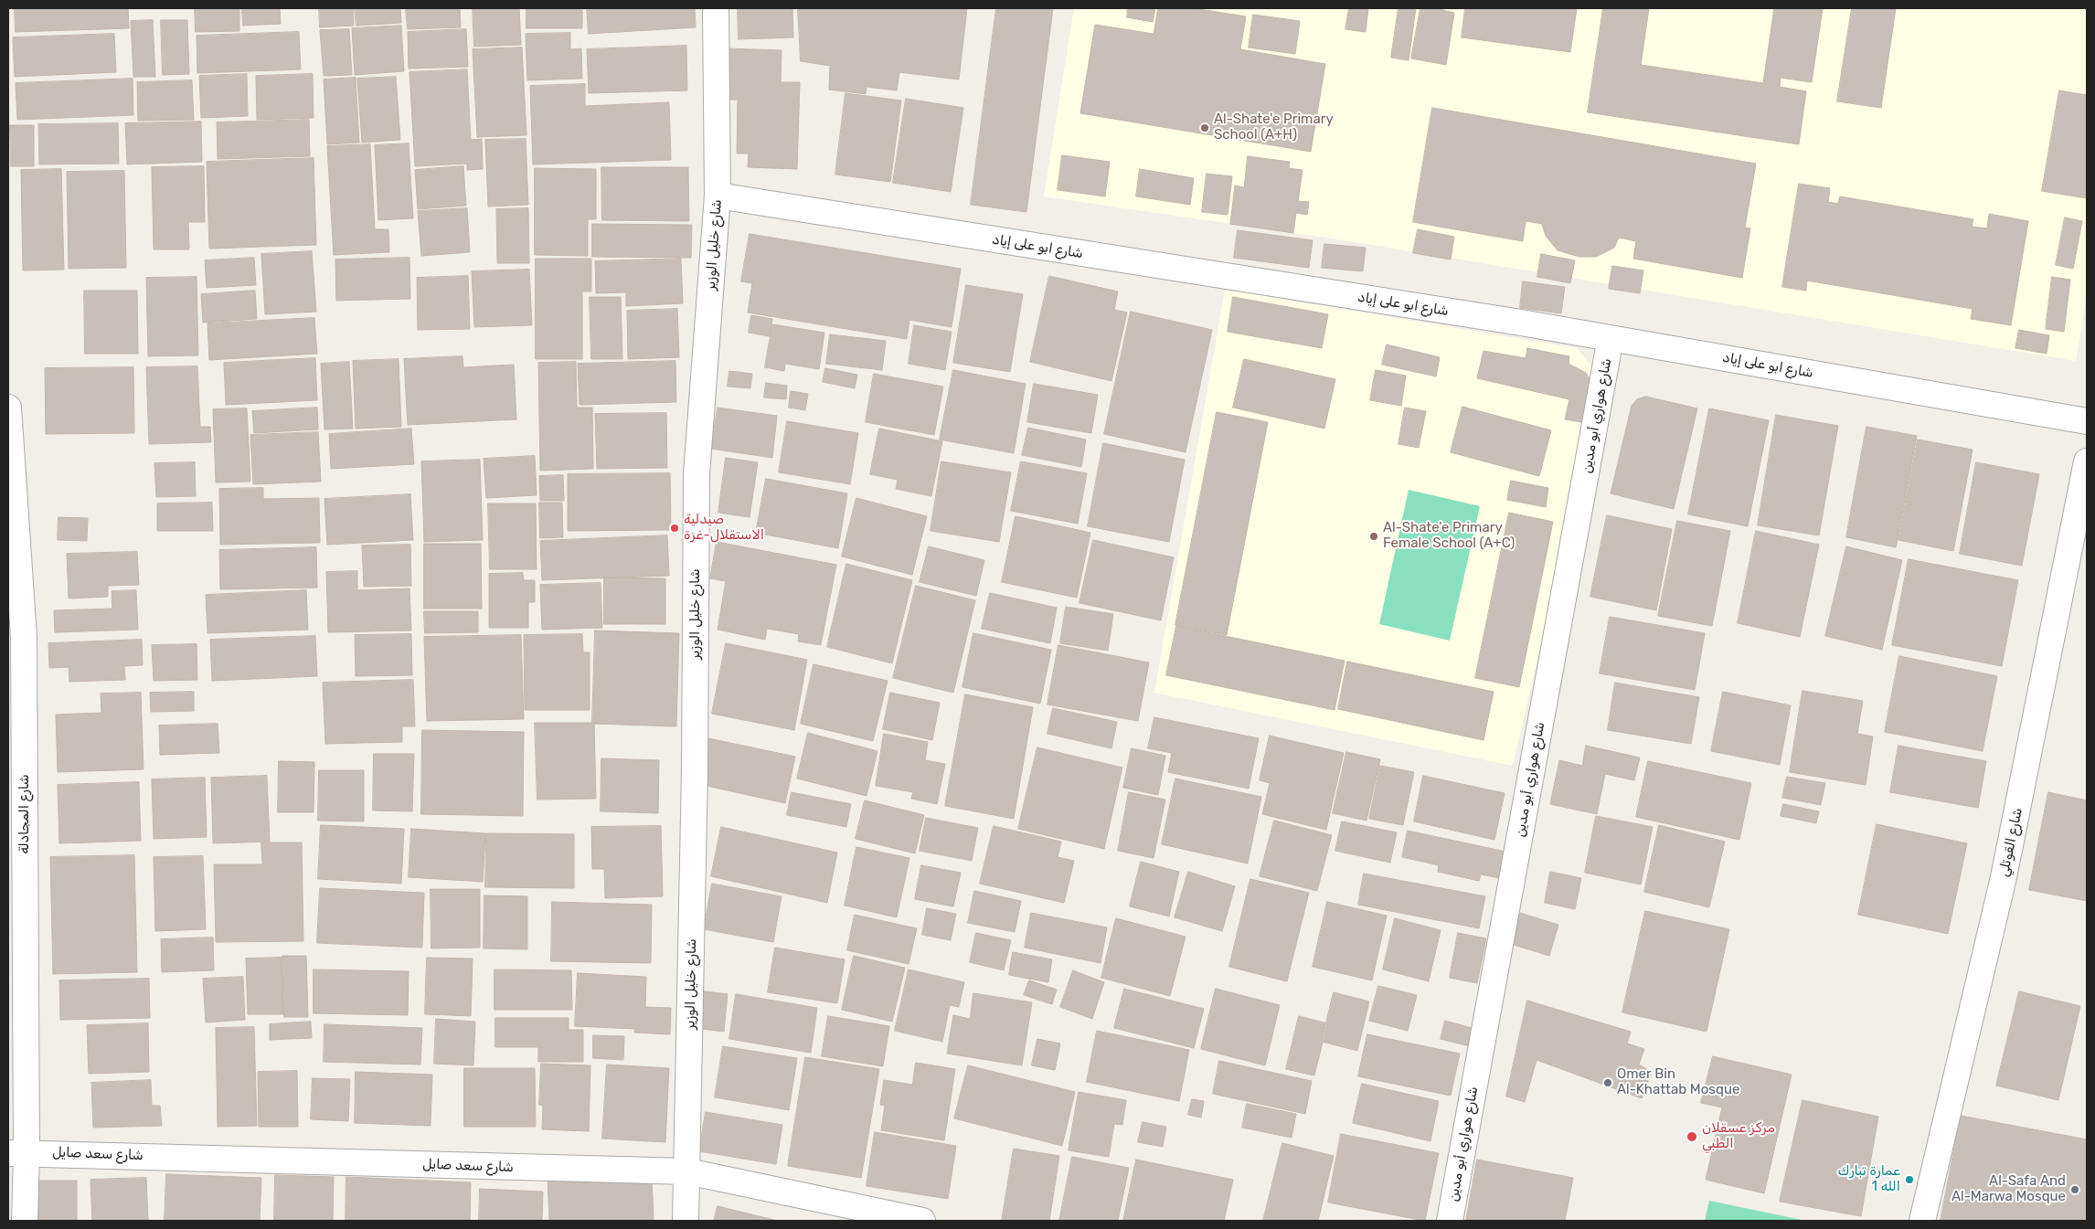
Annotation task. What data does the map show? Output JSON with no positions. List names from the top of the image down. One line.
{"streets":{"street":["شارع خليل الوزير","شارع ابو على إياد","شارع هواري أبو مدين","شارع المجادلة","شارع القوتلي","شارع سعد صايل"]},"crossings":[["شارع خليل الوزير","شارع ابو على إياد"],["شارع خليل الوزير","شارع سعد صايل"],["شارع ابو على إياد","شارع هواري أبو مدين"],["شارع المجادلة","شارع سعد صايل"]],"places":["Al-Shate'e Primary School (A+H)","صيدلية الاستقلال-غزة","Al-Shate'e Primary Female School (A+C)","Omer Bin Al-Khattab Mosque","مركز عسقلان الطبي","عمارة تبارك الله 1","Al-Safa And Al-Marwa Mosque"]}
